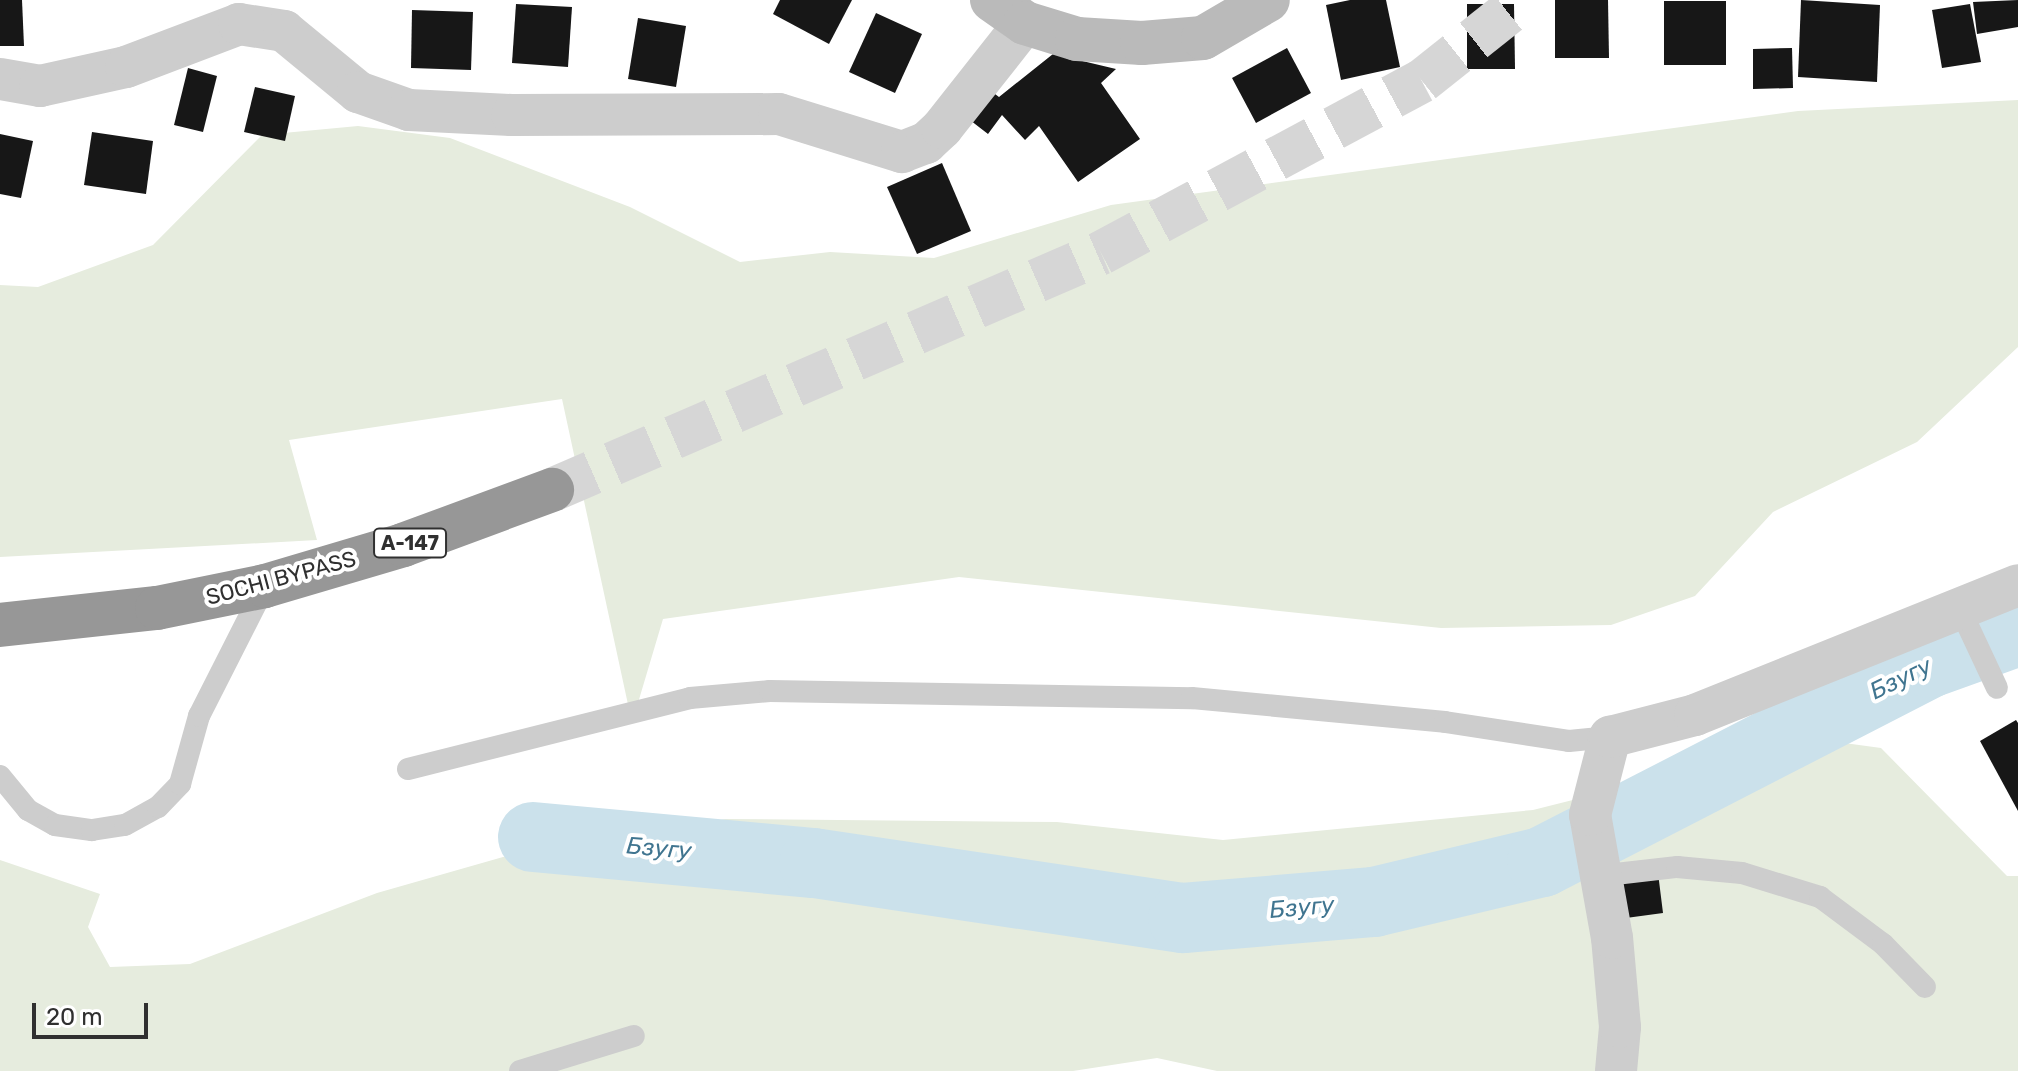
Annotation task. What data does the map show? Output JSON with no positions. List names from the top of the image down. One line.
{"streets":{"highway":["А-147","SOCHI BYPASS"]},"water":["Бзугу"],"scale_bar":"20 m"}
